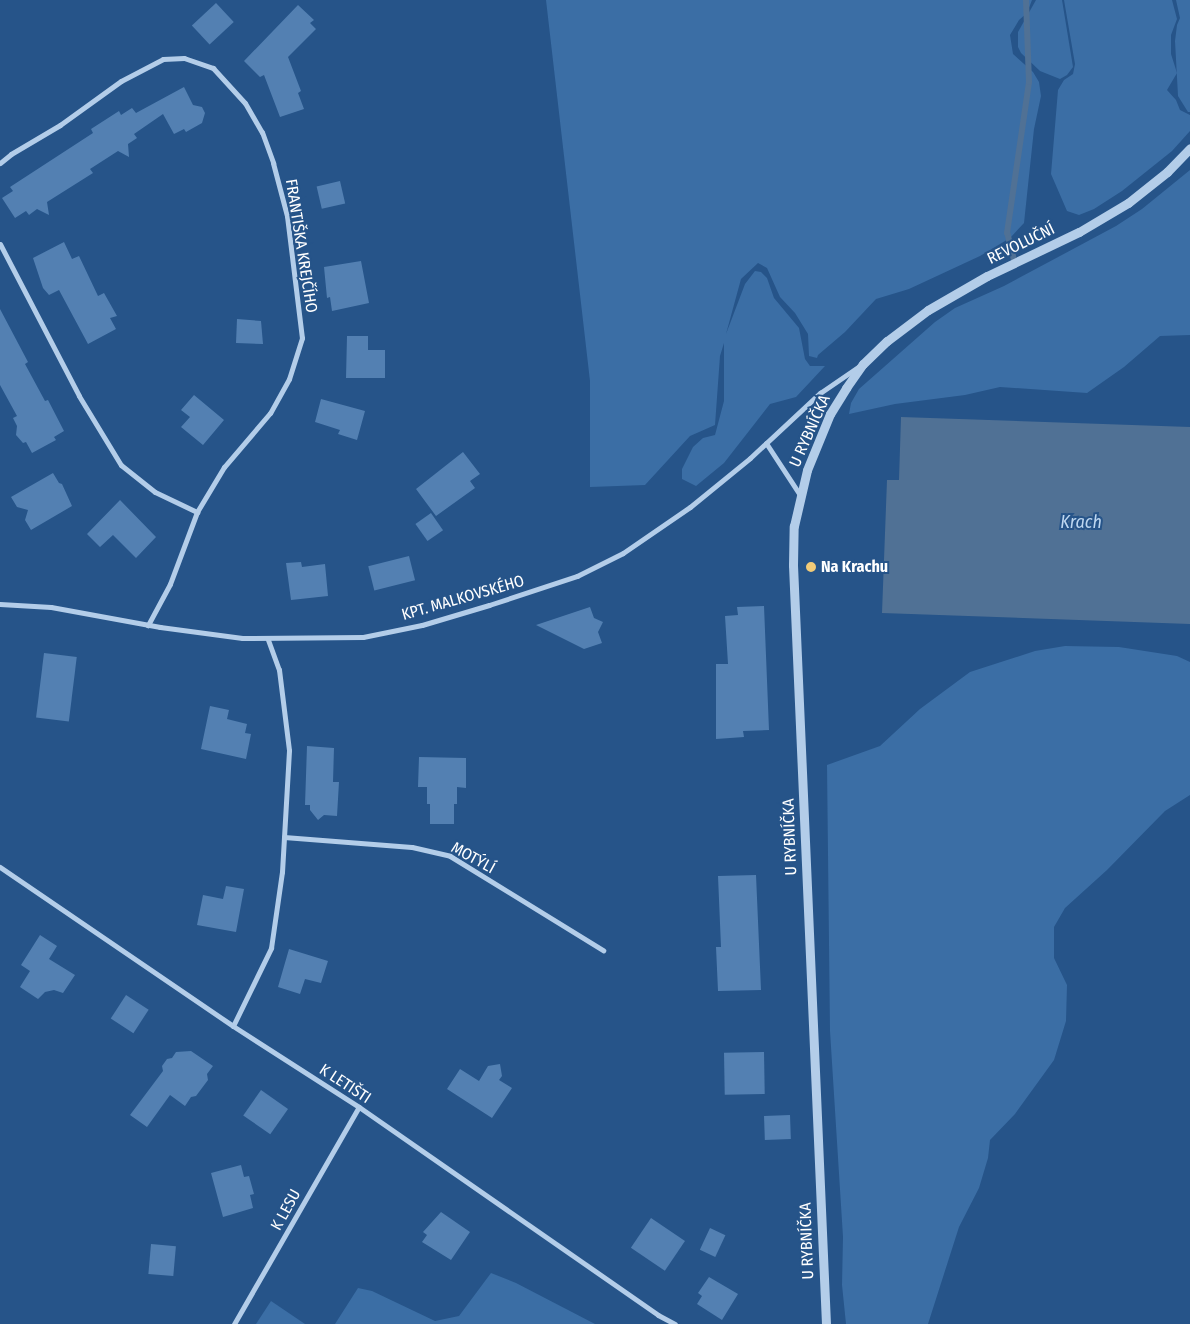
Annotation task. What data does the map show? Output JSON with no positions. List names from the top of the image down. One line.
{"streets":{"street":["REVOLUČNÍ","FRANTIŠKA KREJČÍHO","U RYBNÍČKA","KPT. MALKOVSKÉHO","MOTÝLÍ","K LETIŠTI","K LESU"]},"crossings":[["REVOLUČNÍ","U RYBNÍČKA"],["REVOLUČNÍ","KPT. MALKOVSKÉHO"],["FRANTIŠKA KREJČÍHO","KPT. MALKOVSKÉHO"],["U RYBNÍČKA","KPT. MALKOVSKÉHO"],["K LETIŠTI","K LESU"]],"water":["Krach"],"places":["Na Krachu"]}
